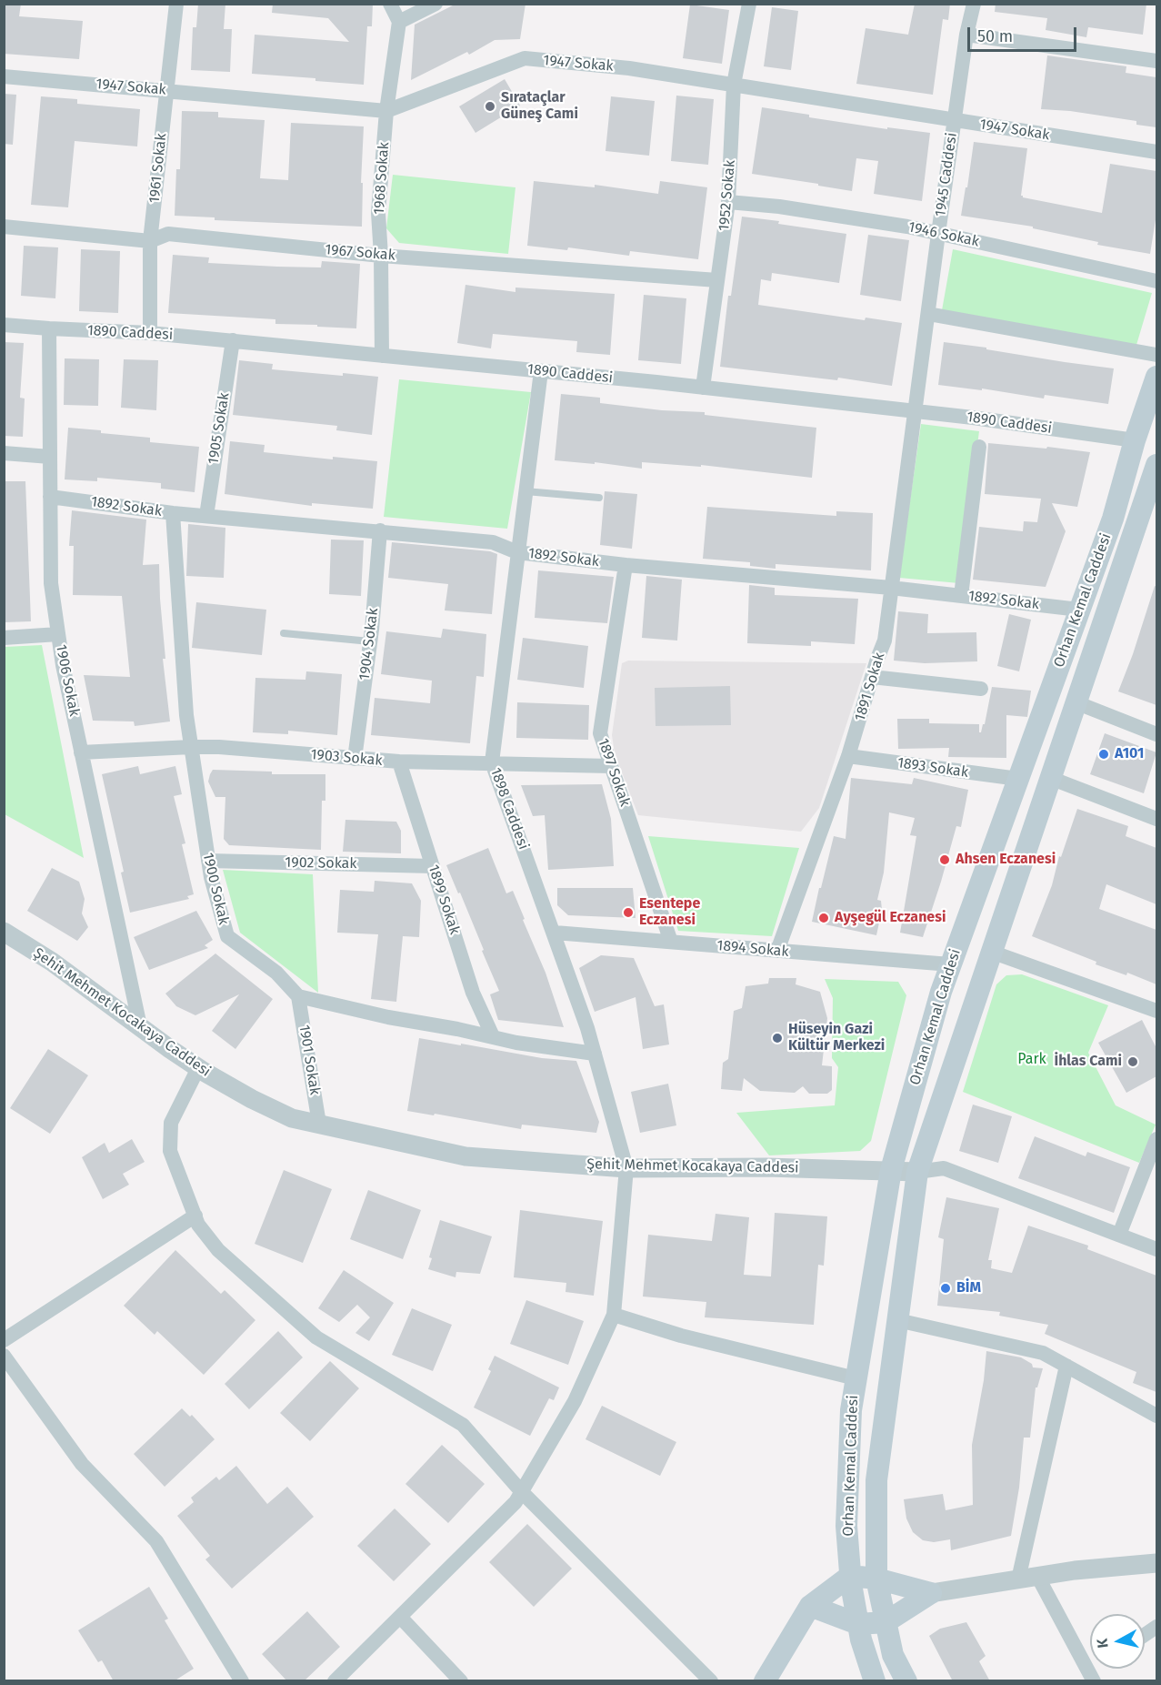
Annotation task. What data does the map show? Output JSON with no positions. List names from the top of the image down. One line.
{"streets":{"main road":["Orhan Kemal Caddesi"],"street":["1947 Sokak","1961 Sokak","1945 Caddesi","1968 Sokak","1952 Sokak","1946 Sokak","1967 Sokak","1890 Caddesi","1905 Sokak","1892 Sokak","1904 Sokak","1906 Sokak","1891 Sokak","1903 Sokak","1893 Sokak","1897 Sokak","1898 Caddesi","1902 Sokak","1900 Sokak","1899 Sokak","1894 Sokak","Şehit Mehmet Kocakaya Caddesi","1901 Sokak"]},"crossings":[["1947 Sokak","1961 Sokak"],["1947 Sokak","1945 Caddesi"],["1947 Sokak","1968 Sokak"],["1947 Sokak","1952 Sokak"],["1961 Sokak","1967 Sokak"],["1961 Sokak","1890 Caddesi"],["1945 Caddesi","1946 Sokak"],["1945 Caddesi","1890 Caddesi"],["1945 Caddesi","1891 Sokak"],["1968 Sokak","1967 Sokak"],["1968 Sokak","1890 Caddesi"],["1952 Sokak","1946 Sokak"],["1952 Sokak","1967 Sokak"],["1952 Sokak","1890 Caddesi"],["1890 Caddesi","1905 Sokak"],["1890 Caddesi","Orhan Kemal Caddesi"],["1890 Caddesi","1906 Sokak"],["1890 Caddesi","1891 Sokak"],["1890 Caddesi","1898 Caddesi"],["1905 Sokak","1892 Sokak"],["1892 Sokak","Orhan Kemal Caddesi"],["1892 Sokak","1904 Sokak"],["1892 Sokak","1906 Sokak"],["1892 Sokak","1891 Sokak"],["1892 Sokak","1897 Sokak"],["1892 Sokak","1898 Caddesi"],["1892 Sokak","1900 Sokak"],["Orhan Kemal Caddesi","1893 Sokak"],["Orhan Kemal Caddesi","1894 Sokak"],["Orhan Kemal Caddesi","Şehit Mehmet Kocakaya Caddesi"],["1904 Sokak","1903 Sokak"],["1906 Sokak","1903 Sokak"],["1906 Sokak","Şehit Mehmet Kocakaya Caddesi"],["1891 Sokak","1893 Sokak"],["1891 Sokak","1894 Sokak"],["1903 Sokak","1897 Sokak"],["1903 Sokak","1898 Caddesi"],["1903 Sokak","1900 Sokak"],["1903 Sokak","1899 Sokak"],["1897 Sokak","1894 Sokak"],["1898 Caddesi","1894 Sokak"],["1898 Caddesi","Şehit Mehmet Kocakaya Caddesi"],["1902 Sokak","1900 Sokak"],["1902 Sokak","1899 Sokak"],["1900 Sokak","1901 Sokak"],["Şehit Mehmet Kocakaya Caddesi","1901 Sokak"]],"parks":["Park"],"places":["Sırataçlar Güneş Cami","A101","Ahsen Eczanesi","Esentepe Eczanesi","Ayşegül Eczanesi","Hüseyin Gazi Kültür Merkezi","İhlas Cami","BİM"],"scale_bar":"50 m","north":"left"}
